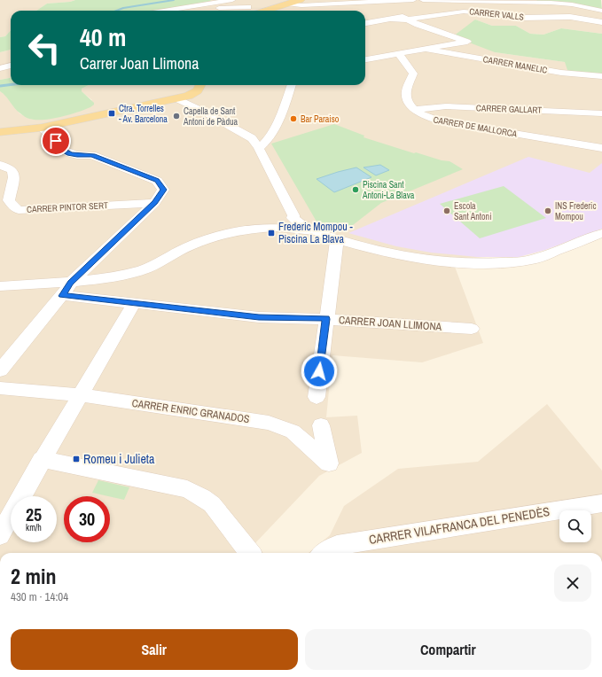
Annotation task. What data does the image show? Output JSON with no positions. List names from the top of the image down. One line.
{"streets":{"street":["CARRER VALLS","CARRER MANELIC","CARRER GALLART","CARRER DE MALLORCA","CARRER PINTOR SERT","CARRER JOAN LLIMONA","CARRER ENRIC GRANADOS","CARRER VILAFRANCA DEL PENEDÈS"]},"crossings":[["CARRER GALLART","CARRER DE MALLORCA"]],"places":{"transit":["Ctra. Torrelles - Av. Barcelona","Frederic Mompou - Piscina La Blava","Romeu i Julieta"],"other":["Capella de Sant Antoni de Pàdua","Bar Paraiso","Piscina Sant Antoni-La Blava","Escola Sant Antoni","INS Frederic Mompou"]},"page":{"turn":["40 m","Carrer Joan Llimona"],"speed":"25 km/h","limit":"30","heading":["2 min","430 m · 14:04"],"buttons":["Salir","Compartir"]}}
